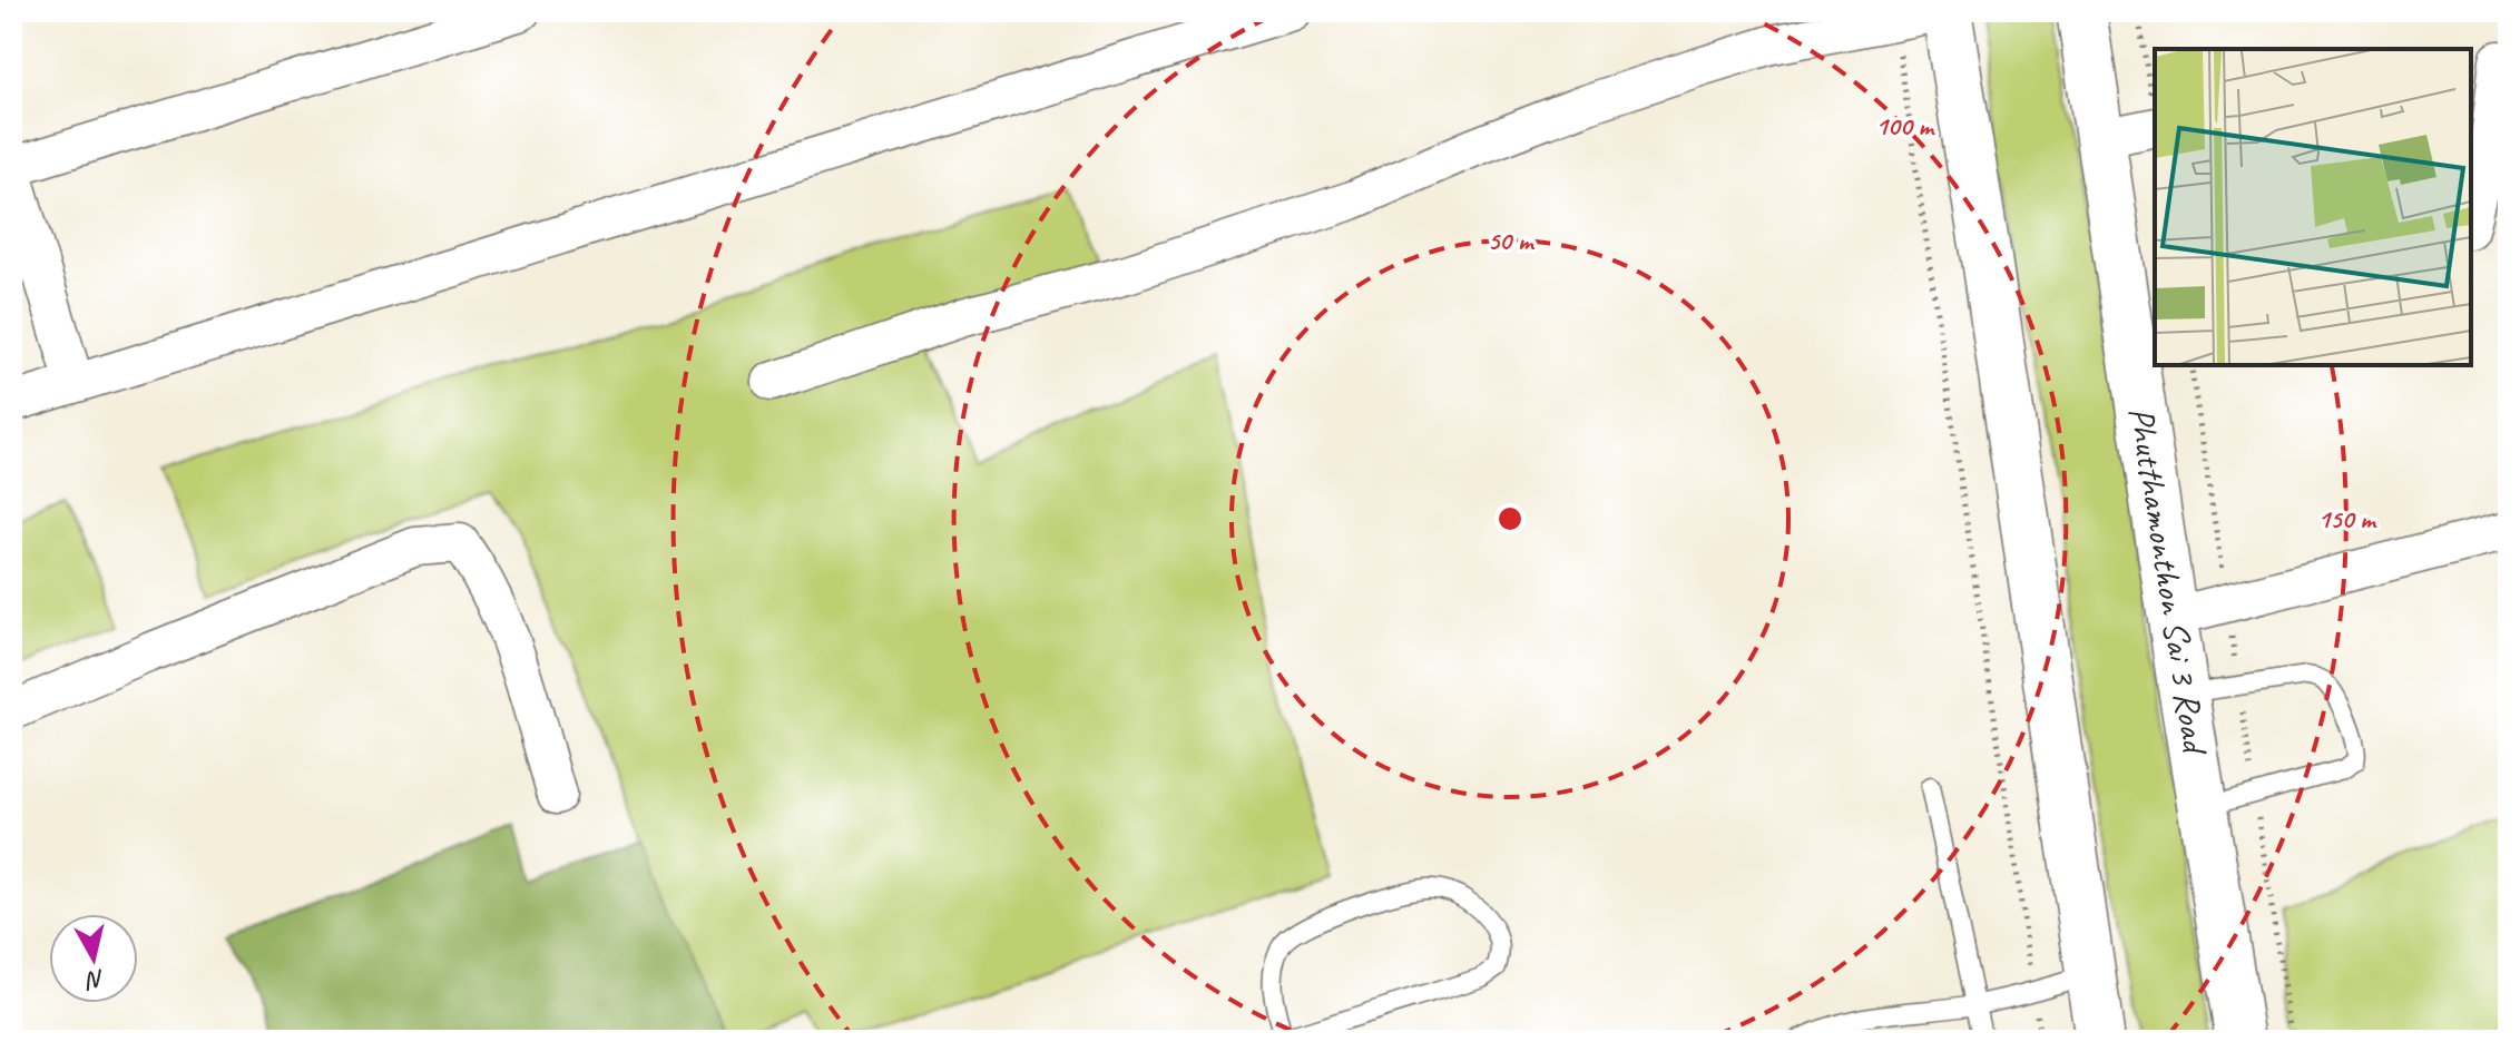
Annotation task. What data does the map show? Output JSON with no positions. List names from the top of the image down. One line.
{"streets":{"main road":["Phutthamonthon Sai 3 Road"]},"north":"bottom","rings":["100 m","50 m","150 m"]}
